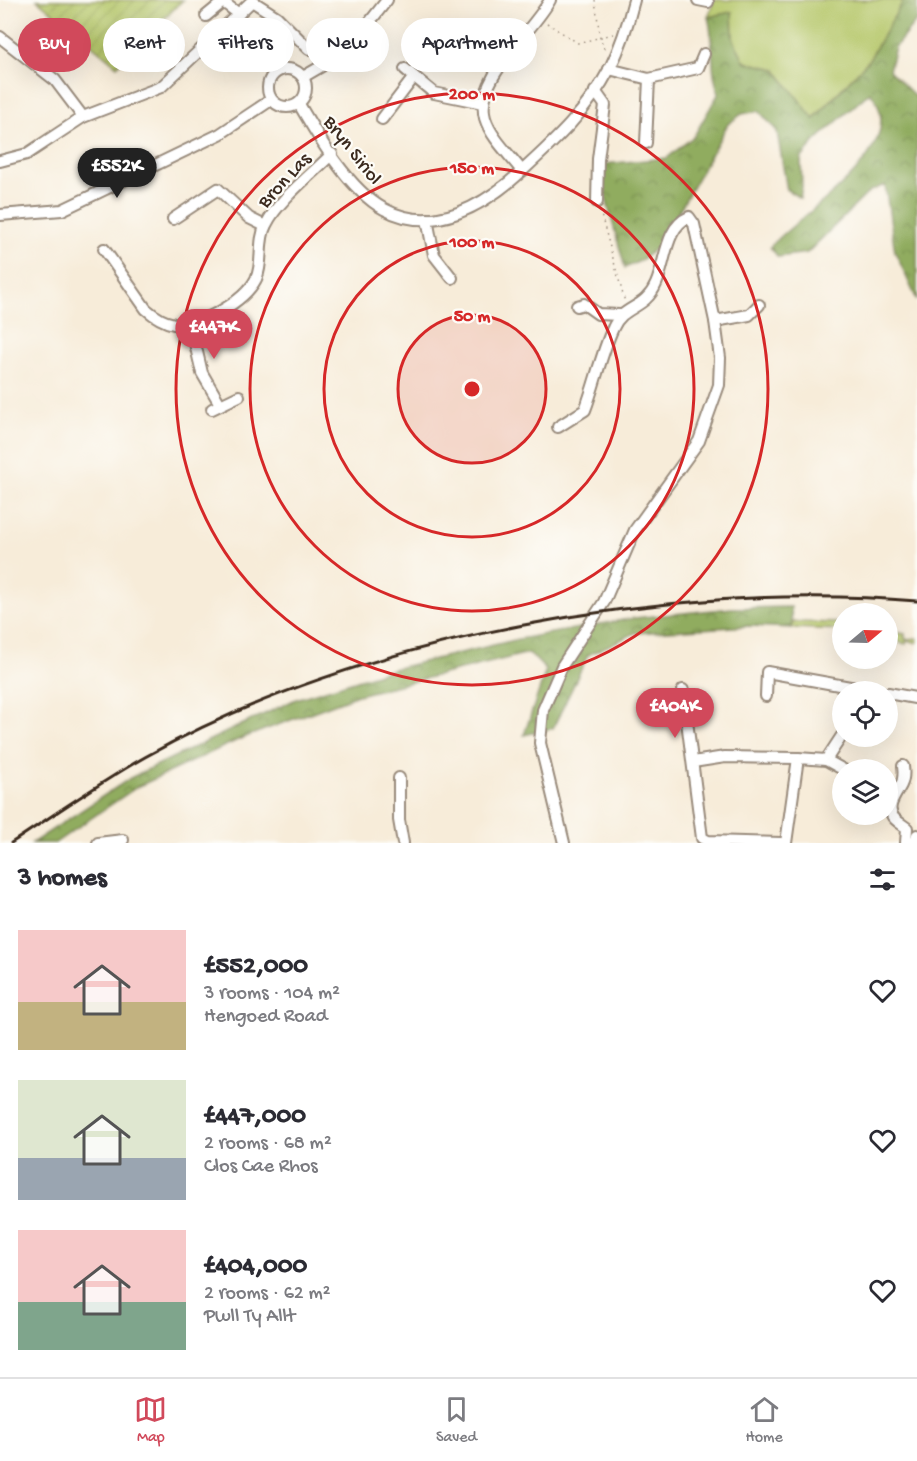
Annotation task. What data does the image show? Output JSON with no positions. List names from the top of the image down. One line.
{"streets":{"street":["Bryn Siriol","Bron Las"]},"crossings":[["Bryn Siriol","Bron Las"]],"north":"right","page":{"chip":["Buy","Rent","Filters","New","Apartment"],"price":["£552K","£447K","£404K"],"heading":"3 homes","list":[{"name":"£552,000","note":"3 rooms · 104 m² · Hengoed Road"},{"name":"£447,000","note":"2 rooms · 68 m² · Clos Cae Rhos"},{"name":"£404,000","note":"2 rooms · 62 m² · Pwll Ty Allt"}],"tabs":["Map","Saved","Home"]},"rings":["200 m","150 m","100 m","50 m"]}
